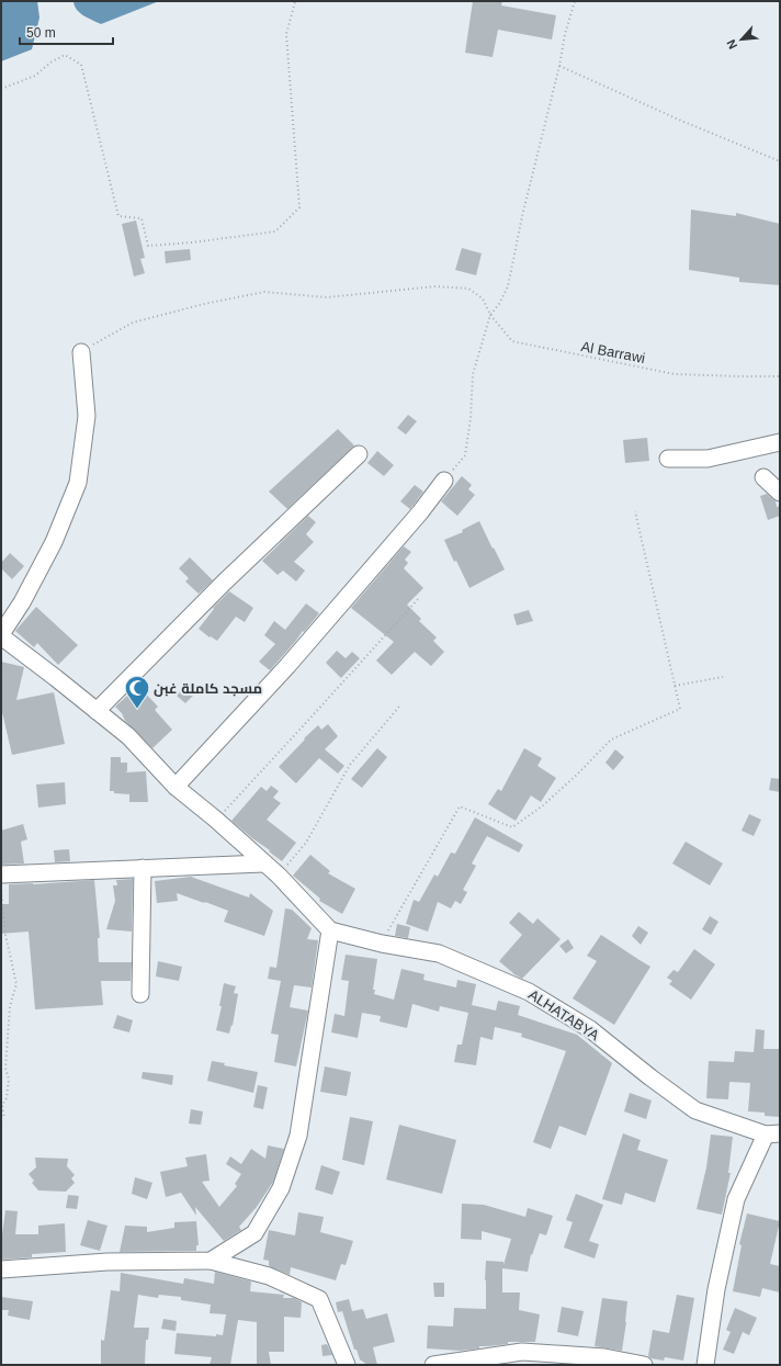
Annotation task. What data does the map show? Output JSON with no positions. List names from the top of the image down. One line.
{"streets":{"street":["ALHATABYA"],"path":["Al Barrawi"]},"places":{"mosque":["مسجد كاملة غبن"]},"scale_bar":"50 m","north":"bottom left"}
